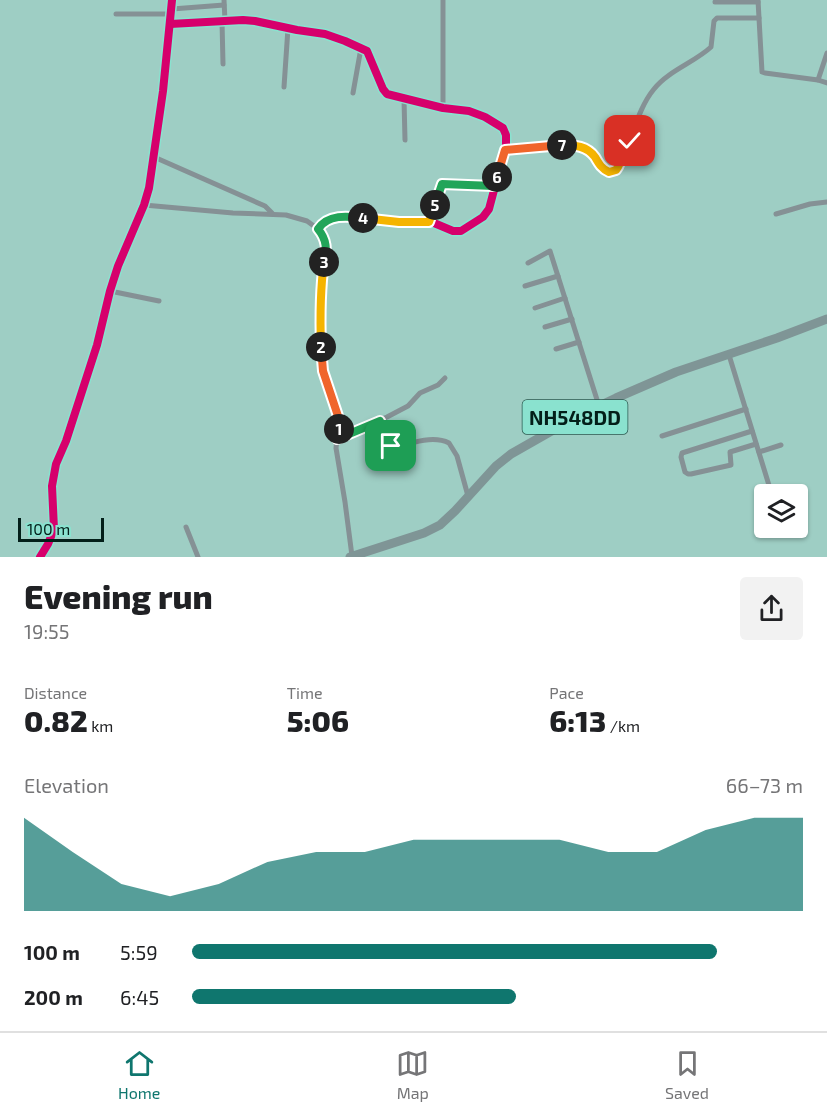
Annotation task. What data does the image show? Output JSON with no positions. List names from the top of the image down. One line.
{"streets":{"highway":["NH548DD"]},"scale_bar":"100 m","page":{"pins":["7","6","5","4","3","2","1"],"scale":"100 m","heading":["Evening run","19:55"],"stats":[["Distance","0.82 km"],["Time","5:06"],["Pace","6:13 /km"]],"chart":["Elevation","66–73 m"],"list":[{"name":"100 m","note":"5:59"},{"name":"200 m","note":"6:45"}],"tabs":["Home","Map","Saved"]}}
